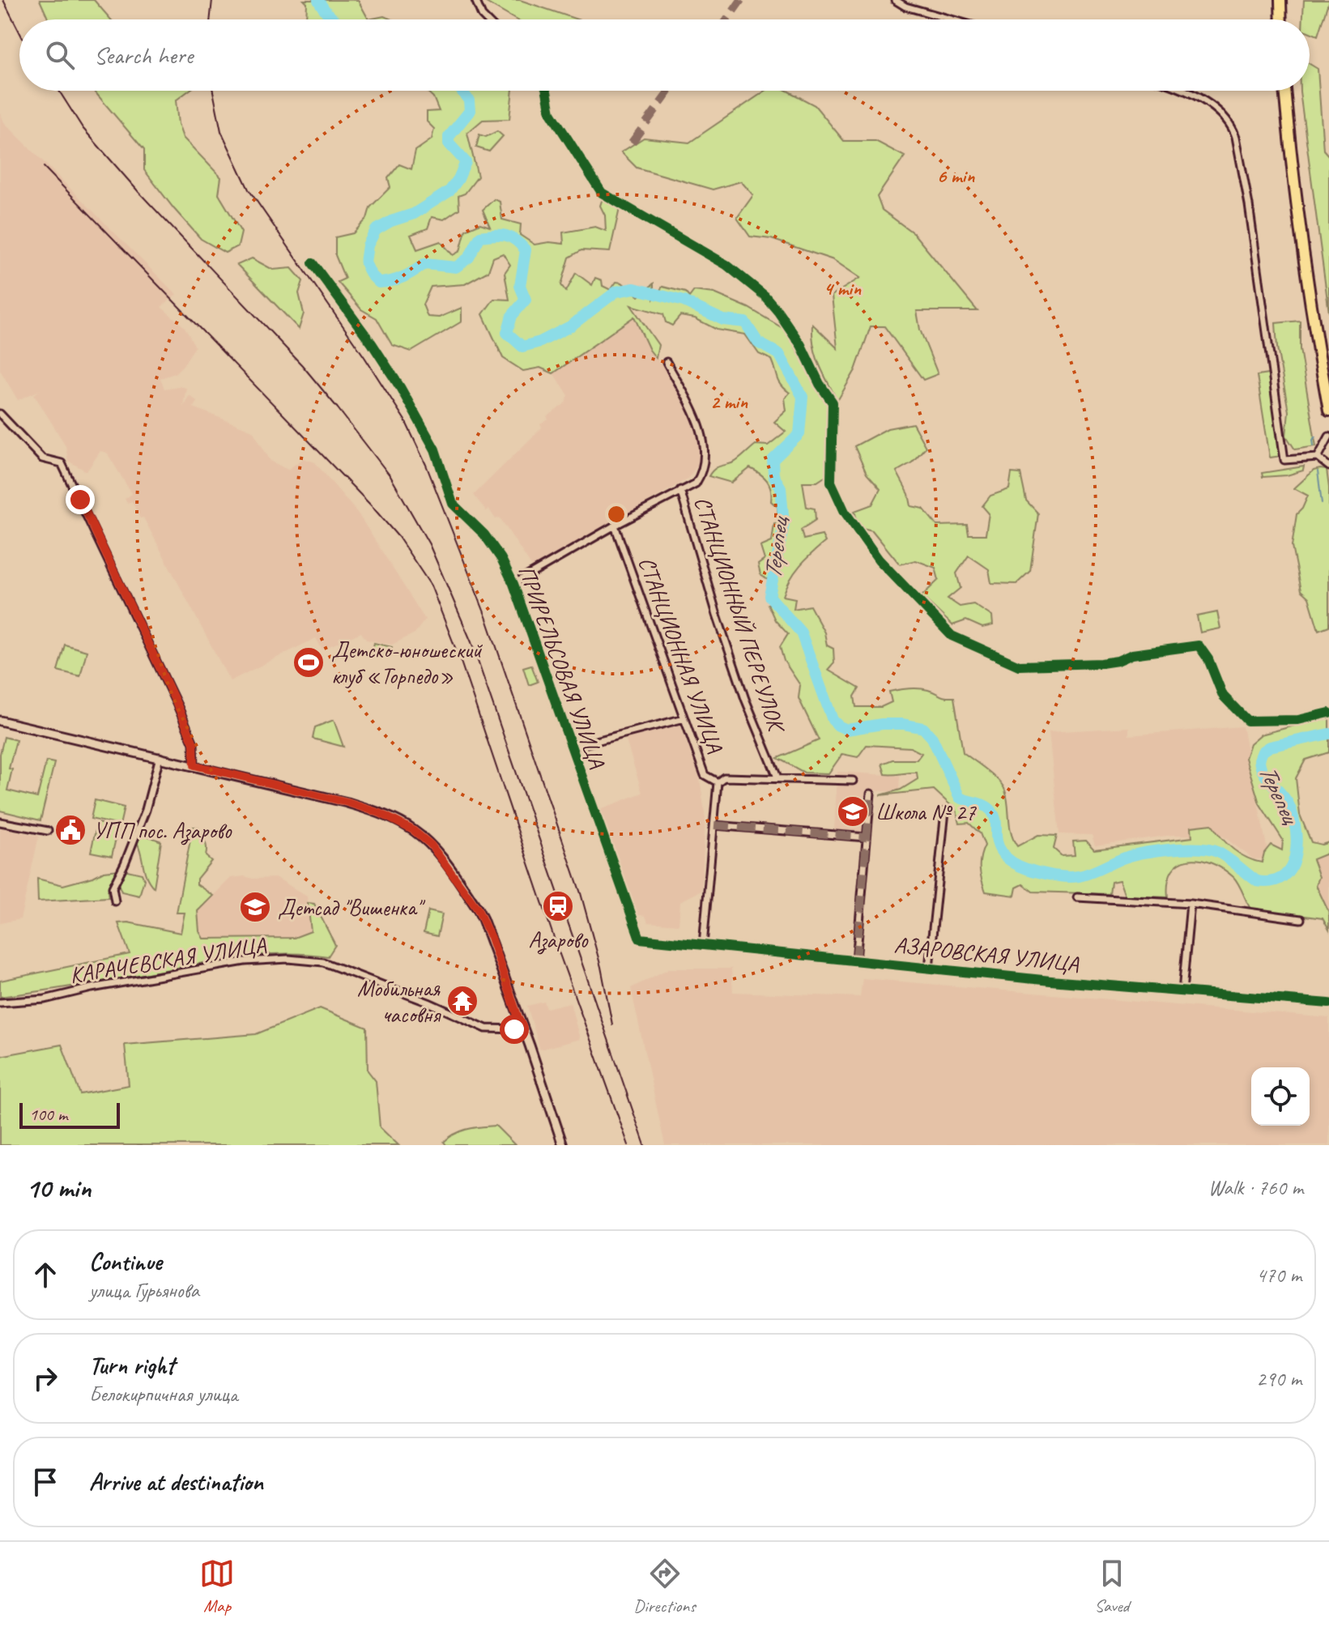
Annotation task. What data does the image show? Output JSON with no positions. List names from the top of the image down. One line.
{"streets":{"street":["СТАНЦИОННЫЙ ПЕРЕУЛОК","СТАНЦИОННАЯ УЛИЦА","ПРИРЕЛЬСОВАЯ УЛИЦА","АЗАРОВСКАЯ УЛИЦА","КАРАЧЕВСКАЯ УЛИЦА"]},"crossings":[["СТАНЦИОННАЯ УЛИЦА","АЗАРОВСКАЯ УЛИЦА"],["ПРИРЕЛЬСОВАЯ УЛИЦА","АЗАРОВСКАЯ УЛИЦА"]],"water":["Терепец"],"places":{"sports":["Детско-юношеский клуб «Торпедо»"],"school or university":["Школа № 27","Детсад \"Вишенка\""],"public building":["УПП пос. Азарово"],"station":["Азарово"],"temple":["Мобильная часовня"]},"scale_bar":"100 m","page":{"search":"Search here","scale":"100 m","heading":["10 min","Walk · 760 m"],"list":[["Continue","улица Гурьянова","470 m"],["Turn right","Белокирпичная улица","290 m"],"Arrive at destination"],"nav":["Map","Directions","Saved"]},"rings":["6 min","4 min","2 min"]}
